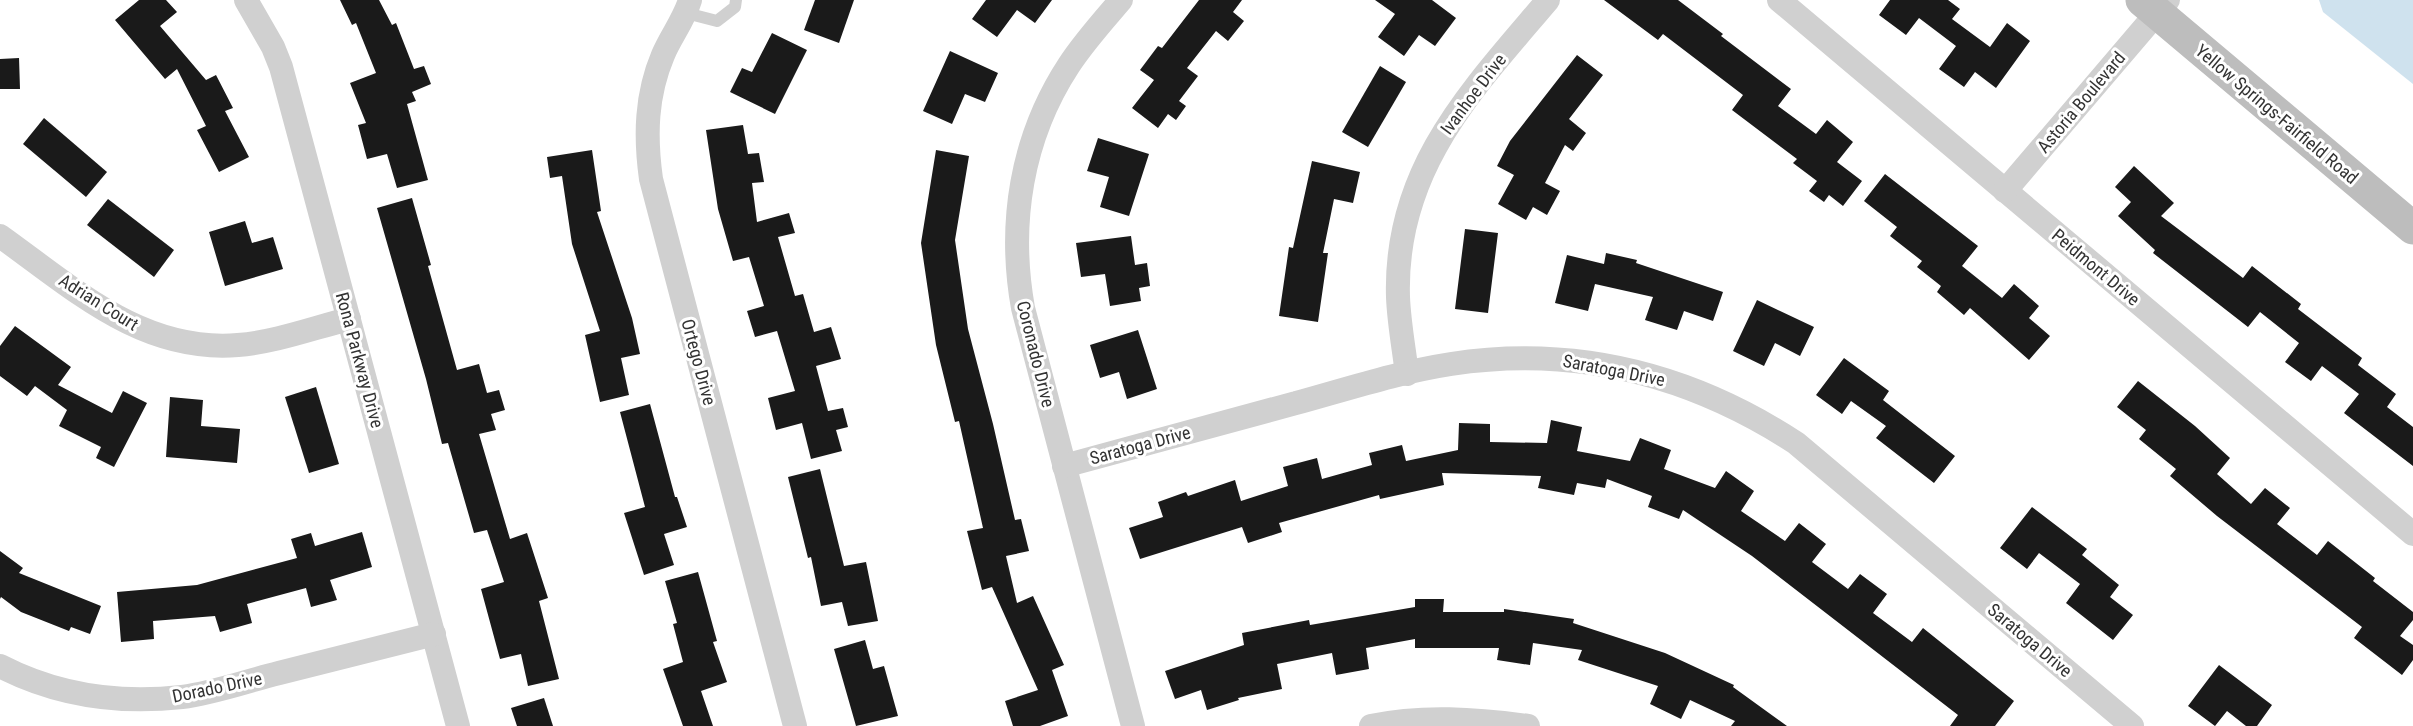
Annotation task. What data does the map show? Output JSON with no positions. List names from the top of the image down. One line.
{"streets":{"main road":["Yellow Springs-Fairfield Road"],"street":["Ivanhoe Drive","Astoria Boulevard","Peidmont Drive","Adrian Court","Coronado Drive","Rona Parkway Drive","Ortego Drive","Saratoga Drive","Dorado Drive"]},"crossings":[["Ivanhoe Drive","Saratoga Drive"],["Astoria Boulevard","Yellow Springs-Fairfield Road"],["Astoria Boulevard","Peidmont Drive"],["Adrian Court","Rona Parkway Drive"],["Coronado Drive","Saratoga Drive"],["Rona Parkway Drive","Dorado Drive"]]}
